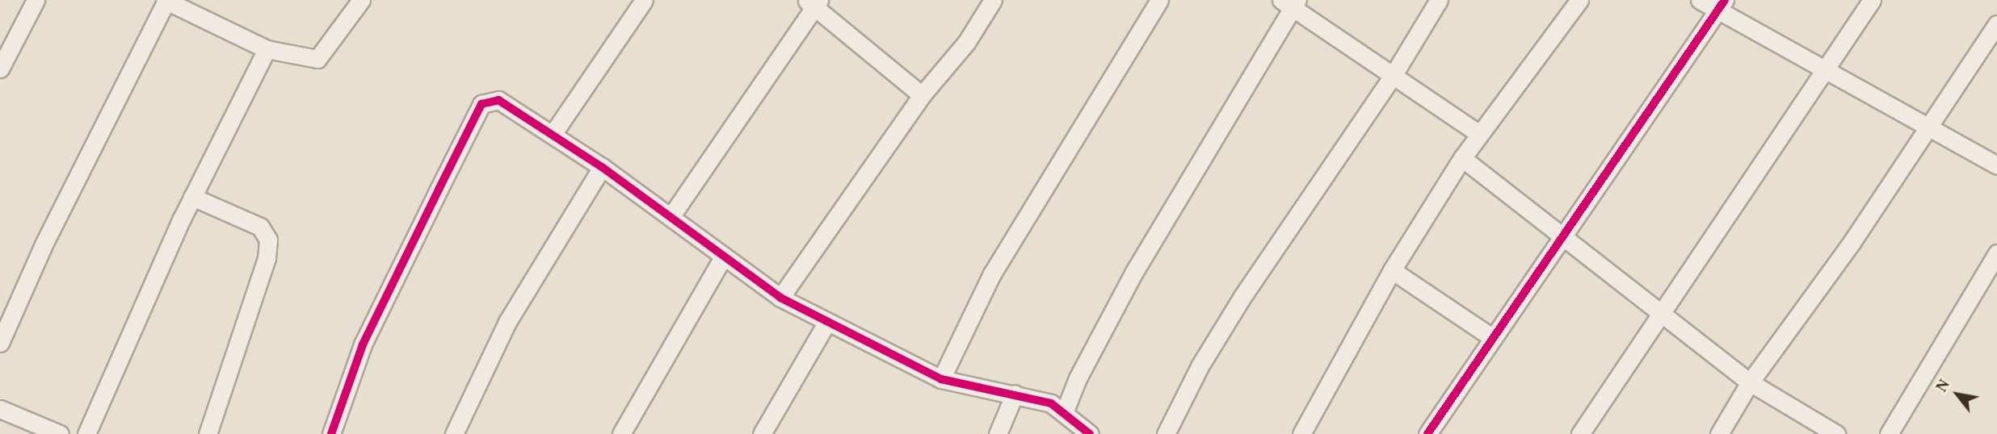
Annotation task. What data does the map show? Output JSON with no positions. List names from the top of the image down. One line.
{"north":"top left"}
